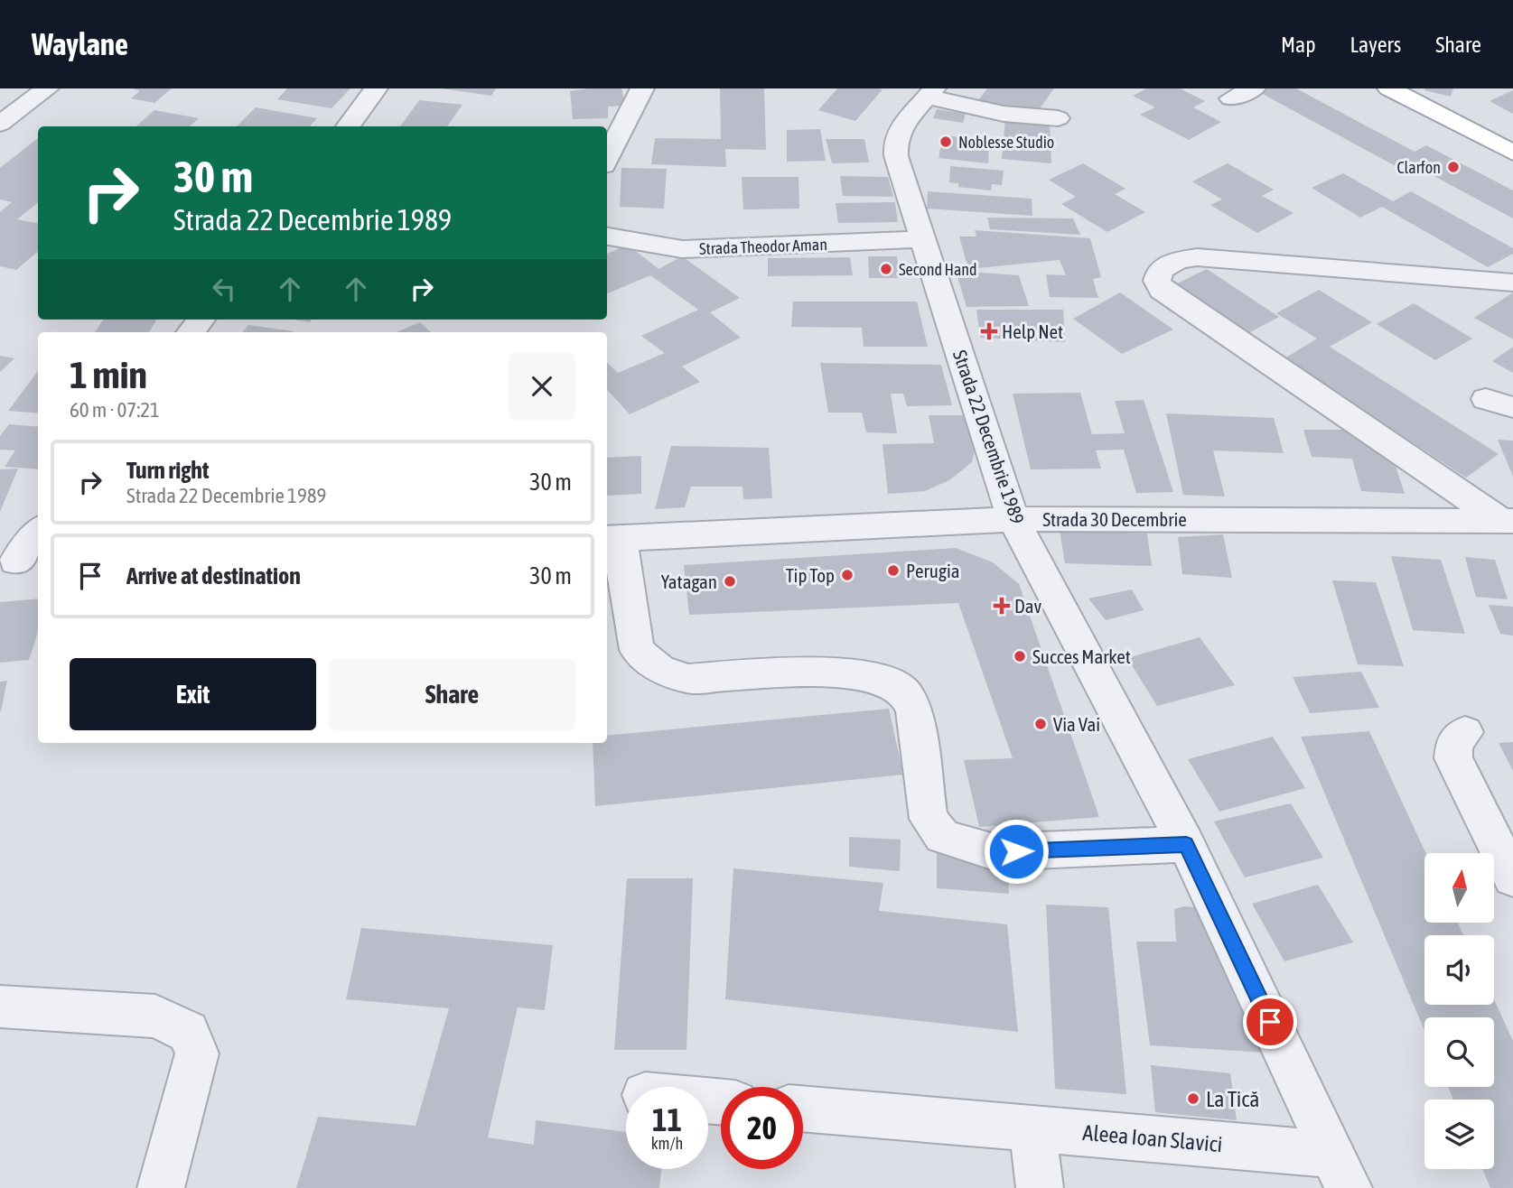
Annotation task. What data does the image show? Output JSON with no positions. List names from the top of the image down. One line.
{"streets":{"street":["Strada Theodor Aman","Strada 22 Decembrie 1989","Strada 30 Decembrie","Aleea Ioan Slavici"]},"crossings":[["Strada Theodor Aman","Strada 22 Decembrie 1989"],["Strada 22 Decembrie 1989","Strada 30 Decembrie"],["Strada 22 Decembrie 1989","Aleea Ioan Slavici"]],"places":{"other":["Noblesse Studio","Clarfon","Second Hand","Perugia","Tip Top","Yatagan","Succes Market","Via Vai","La Tică"],"health":["Help Net","Dav"]},"north":"top","page":{"header":"Waylane","nav":["Map","Layers","Share"],"turn":["30 m","Strada 22 Decembrie 1989"],"heading":["1 min","60 m · 07:21"],"list":[{"name":"Turn right","note":"Strada 22 Decembrie 1989","value":"30 m"},{"name":"Arrive at destination","value":"30 m"}],"buttons":["Exit","Share"],"speed":"11 km/h","limit":"20"}}
